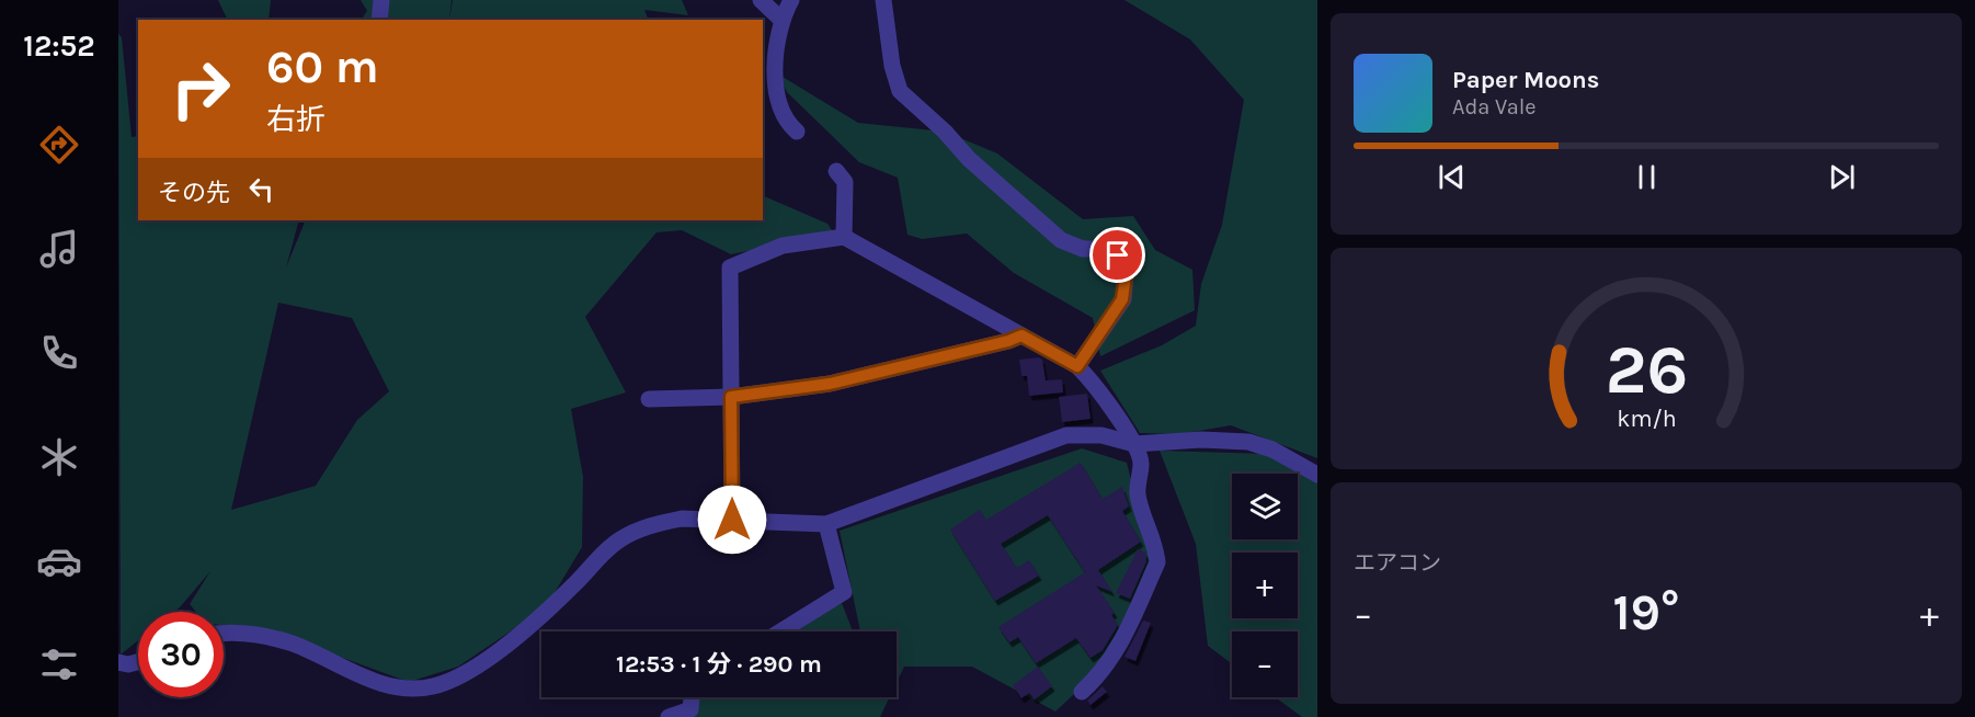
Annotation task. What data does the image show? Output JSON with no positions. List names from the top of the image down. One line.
{"page":{"tabs":"12:52","turn":["60 m","右折"],"song":["Paper Moons","Ada Vale"],"then":"その先","map_buttons":["+","−"],"tile":"エアコン","heat":["−","19°","+"],"limit":"30","trip":"12:53 · 1 分 · 290 m","gauge":["26","km/h"]}}
